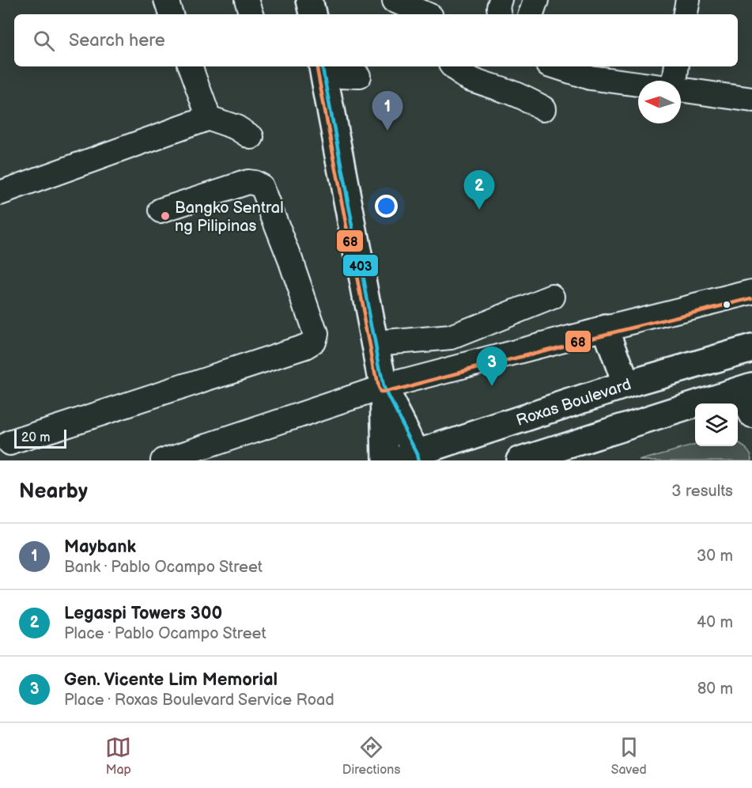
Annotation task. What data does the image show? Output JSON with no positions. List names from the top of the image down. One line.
{"streets":{"main road":["Roxas Boulevard"]},"places":["Bangko Sentral ng Pilipinas"],"lines":["transit line 403","transit line 68"],"scale_bar":"20 m","north":"left","page":{"search":"Search here","pins":["1","2","3"],"scale":"20 m","heading":["Nearby","3 results"],"list":[{"mark":"1","name":"Maybank","note":"Bank · Pablo Ocampo Street","value":"30 m"},{"mark":"2","name":"Legaspi Towers 300","note":"Place · Pablo Ocampo Street","value":"40 m"},{"mark":"3","name":"Gen. Vicente Lim Memorial","note":"Place · Roxas Boulevard Service Road","value":"80 m"}],"nav":["Map","Directions","Saved"]}}
